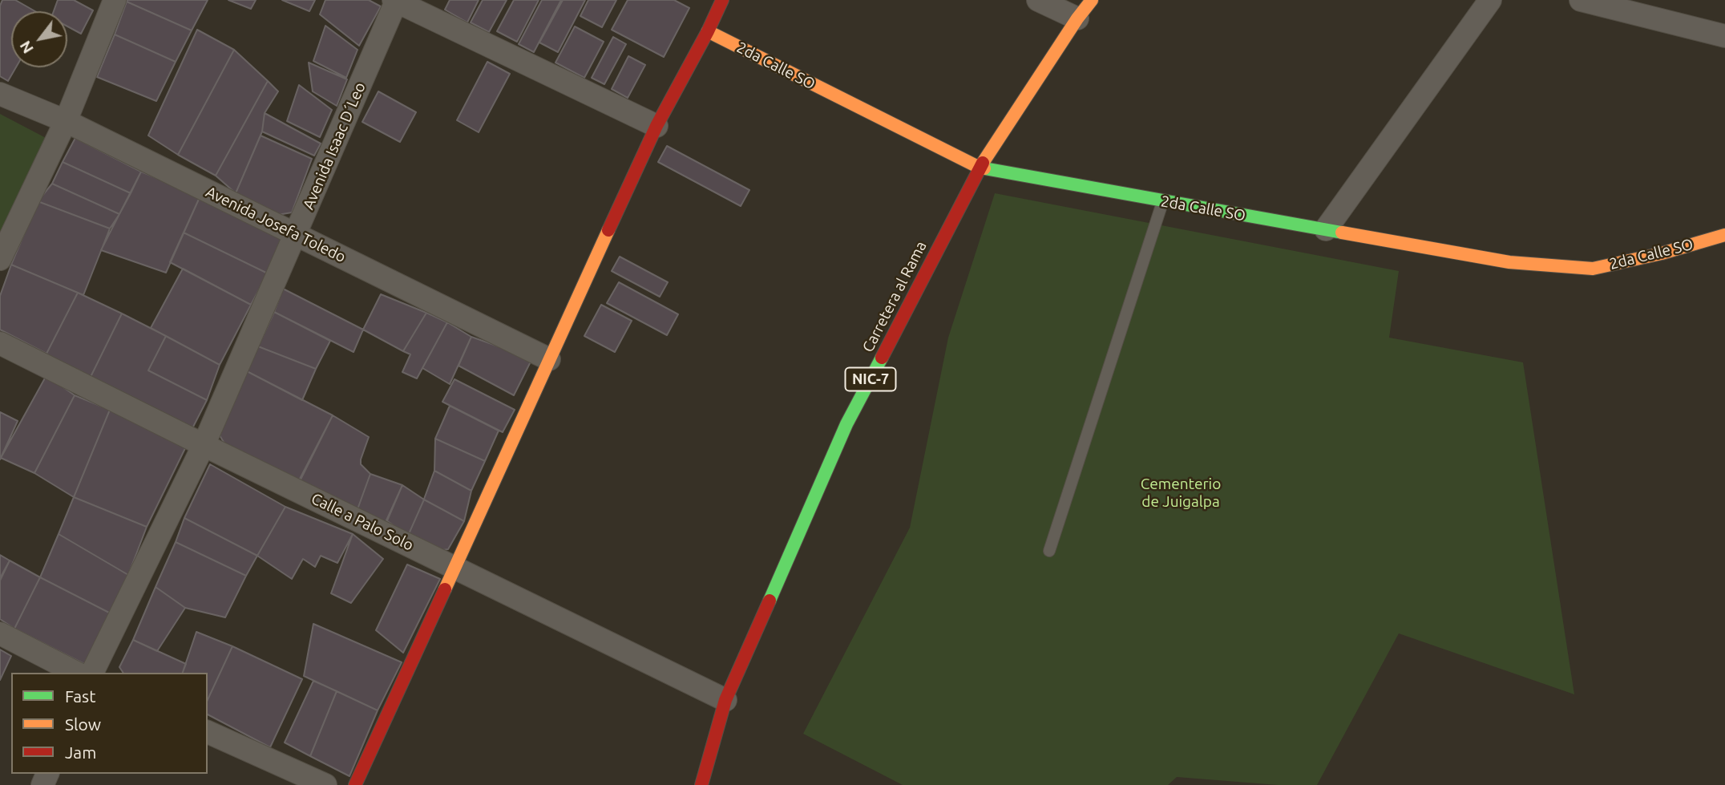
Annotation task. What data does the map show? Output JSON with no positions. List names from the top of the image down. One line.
{"streets":{"main road":["2da Calle SO","Carretera al Rama","NIC-7"],"street":["Avenida Isaac D´Leo","Avenida Josefa Toledo","Calle a Palo Solo"]},"crossings":[["2da Calle SO","Carretera al Rama"],["Avenida Isaac D´Leo","Avenida Josefa Toledo"],["Avenida Isaac D´Leo","Calle a Palo Solo"],["Carretera al Rama","Calle a Palo Solo"]],"parks":["Cementerio de Juigalpa"],"legend":["Fast","Slow","Jam"],"north":"bottom left"}
